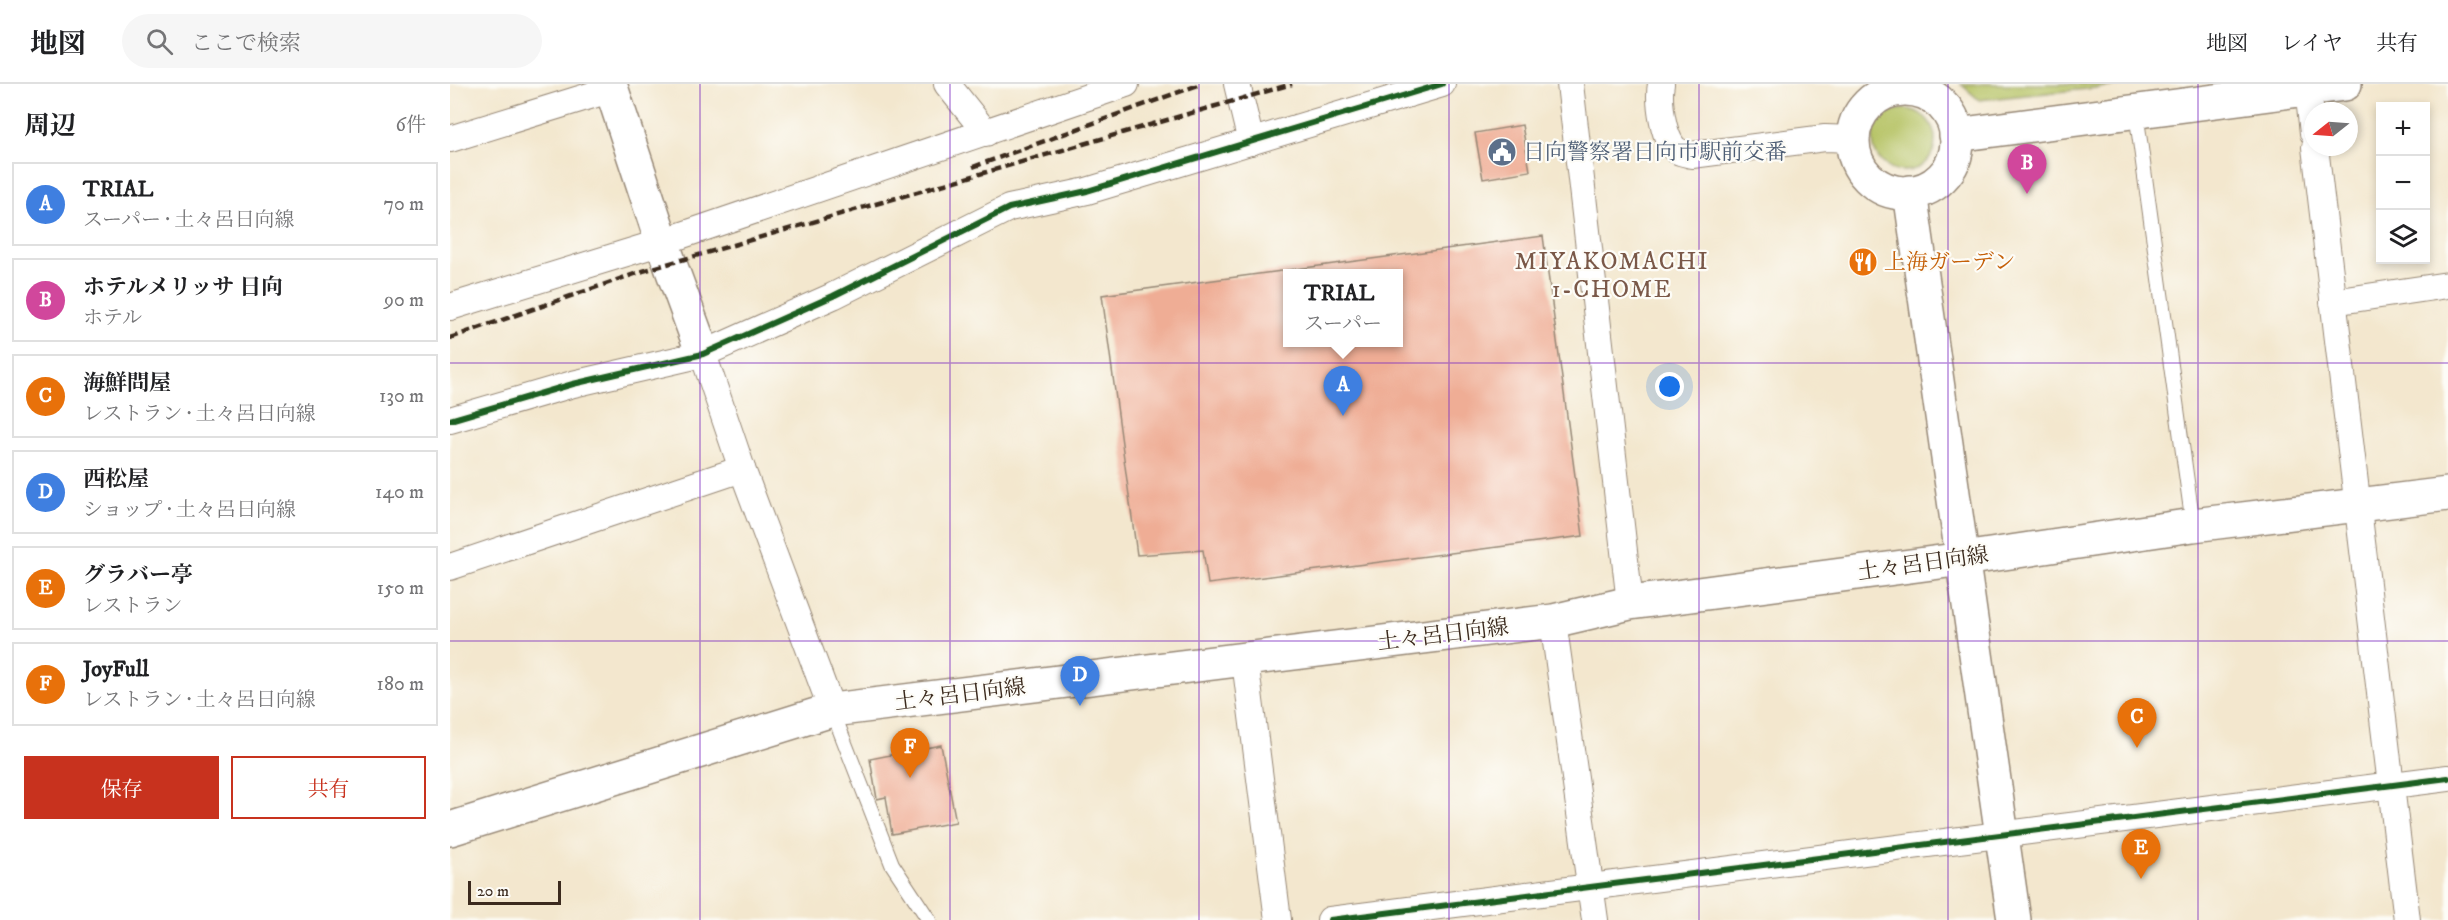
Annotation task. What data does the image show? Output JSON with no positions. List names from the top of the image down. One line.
{"streets":{"main road":["土々呂日向線"]},"districts":["MIYAKOMACHI 1-CHOME"],"places":{"public building":["日向警察署日向市駅前交番"],"restaurant":["上海ガーデン"]},"scale_bar":"20 m","north":"left","page":{"header":"地図","search":"ここで検索","nav":["地図","レイヤ","共有"],"heading":["周辺","6件"],"map_buttons":["+","−"],"pins":["B","A","D","C","F","E"],"list":[{"mark":"A","name":"TRIAL","note":"スーパー · 土々呂日向線","value":"70 m"},{"mark":"B","name":"ホテルメリッサ 日向","note":"ホテル","value":"90 m"},{"mark":"C","name":"海鮮問屋","note":"レストラン · 土々呂日向線","value":"130 m"},{"mark":"D","name":"西松屋","note":"ショップ · 土々呂日向線","value":"140 m"},{"mark":"E","name":"グラバー亭","note":"レストラン","value":"150 m"},{"mark":"F","name":"JoyFull","note":"レストラン · 土々呂日向線","value":"180 m"}],"popup":["TRIAL","スーパー"],"buttons":["保存","共有"],"scale":"20 m"}}
